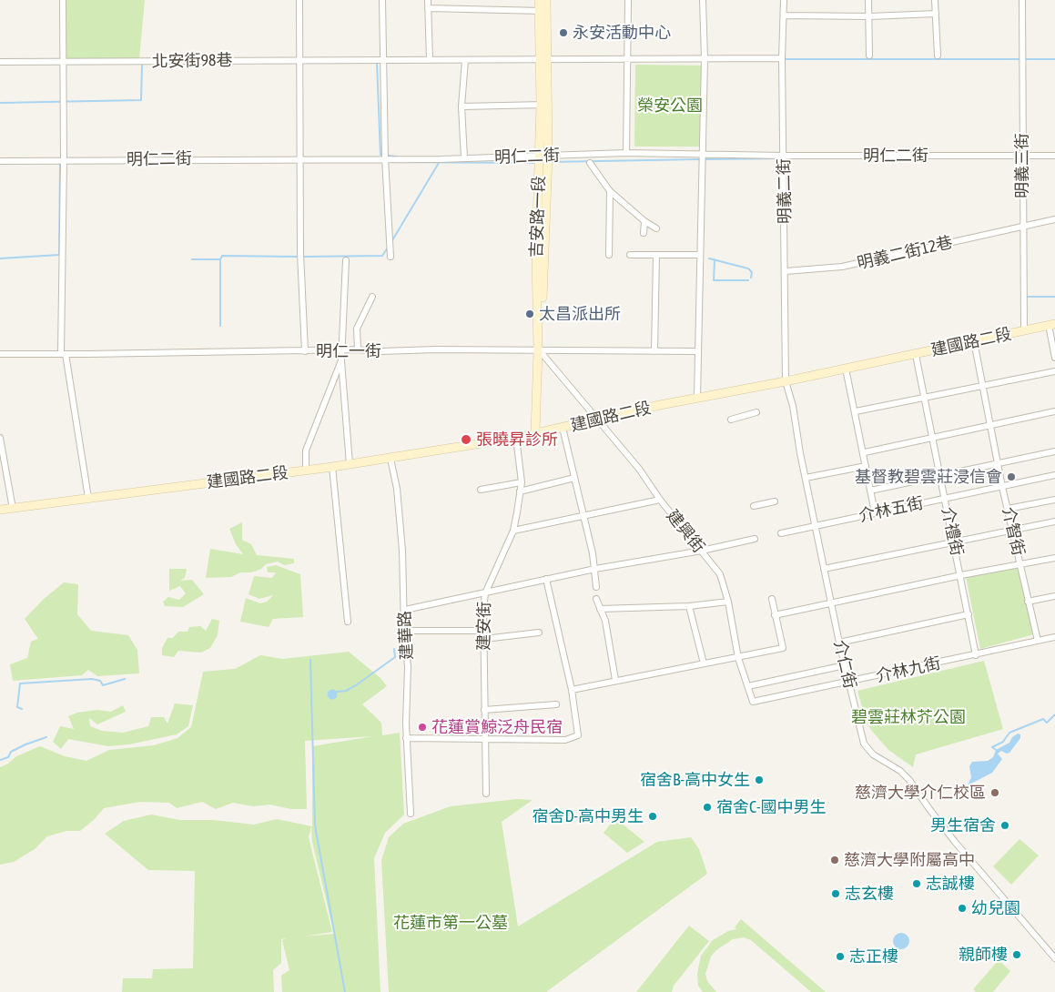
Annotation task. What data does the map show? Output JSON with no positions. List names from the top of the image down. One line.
{"streets":{"street":["北安街98巷","明仁二街","明義三街","明義二街","吉安路一段","明義二街12巷","建國路二段","明仁一街","介林五街","建興街","介禮街","介智街","建安街","建華路","介仁街","介林九街"]},"crossings":[["北安街98巷","明義二街"],["北安街98巷","吉安路一段"],["明仁二街","明義三街"],["明仁二街","明義二街"],["明仁二街","吉安路一段"],["明義三街","明義二街12巷"],["明義三街","建國路二段"],["明義二街","明義二街12巷"],["明義二街","建國路二段"],["明義二街","介仁街"],["吉安路一段","建國路二段"],["吉安路一段","明仁一街"],["吉安路一段","建興街"],["建國路二段","建興街"],["建國路二段","介禮街"],["建國路二段","介智街"],["建國路二段","建安街"],["建國路二段","建華路"],["建國路二段","介仁街"],["明仁一街","建興街"],["介林五街","介禮街"],["介林五街","介智街"],["介林五街","介仁街"],["建興街","介林九街"],["介禮街","介林九街"],["介智街","介林九街"],["介仁街","介林九街"]],"parks":["榮安公園","碧雲莊林芥公園","花蓮市第一公墓"],"places":["永安活動中心","太昌派出所","張曉昇診所","基督教碧雲莊浸信會","花蓮賞鯨泛舟民宿","宿舍B-高中女生","慈濟大學介仁校區","宿舍C-國中男生","宿舍D-高中男生","男生宿舍","慈濟大學附屬高中","志誠樓","志玄樓","幼兒園","親師樓","志正樓"]}
